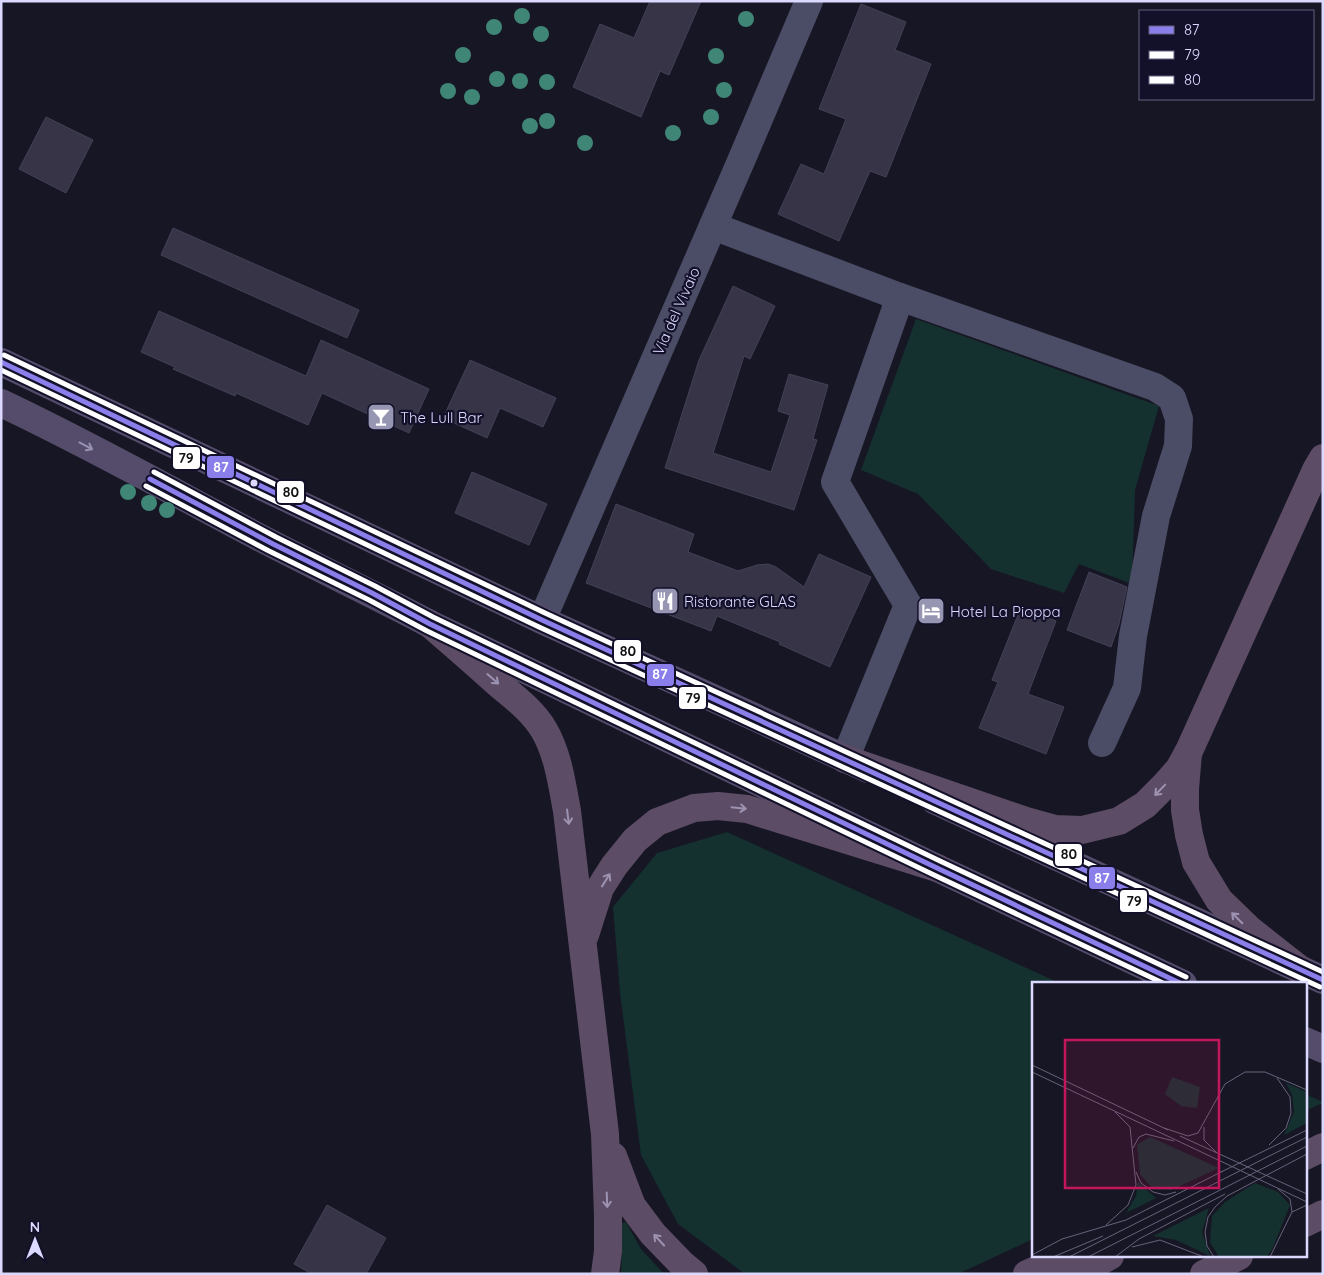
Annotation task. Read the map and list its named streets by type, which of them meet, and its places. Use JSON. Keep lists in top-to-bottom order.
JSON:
{
  "streets": {
    "street": ["Via del Vivaio"]
  },
  "places": {
    "bar": ["The Lull Bar"],
    "restaurant": ["Ristorante GLAS"],
    "hotel": ["Hotel La Pioppa"]
  },
  "lines": ["transit line 80", "transit line 87", "transit line 79"],
  "legend": ["87", "79", "80"],
  "north": "top"
}
